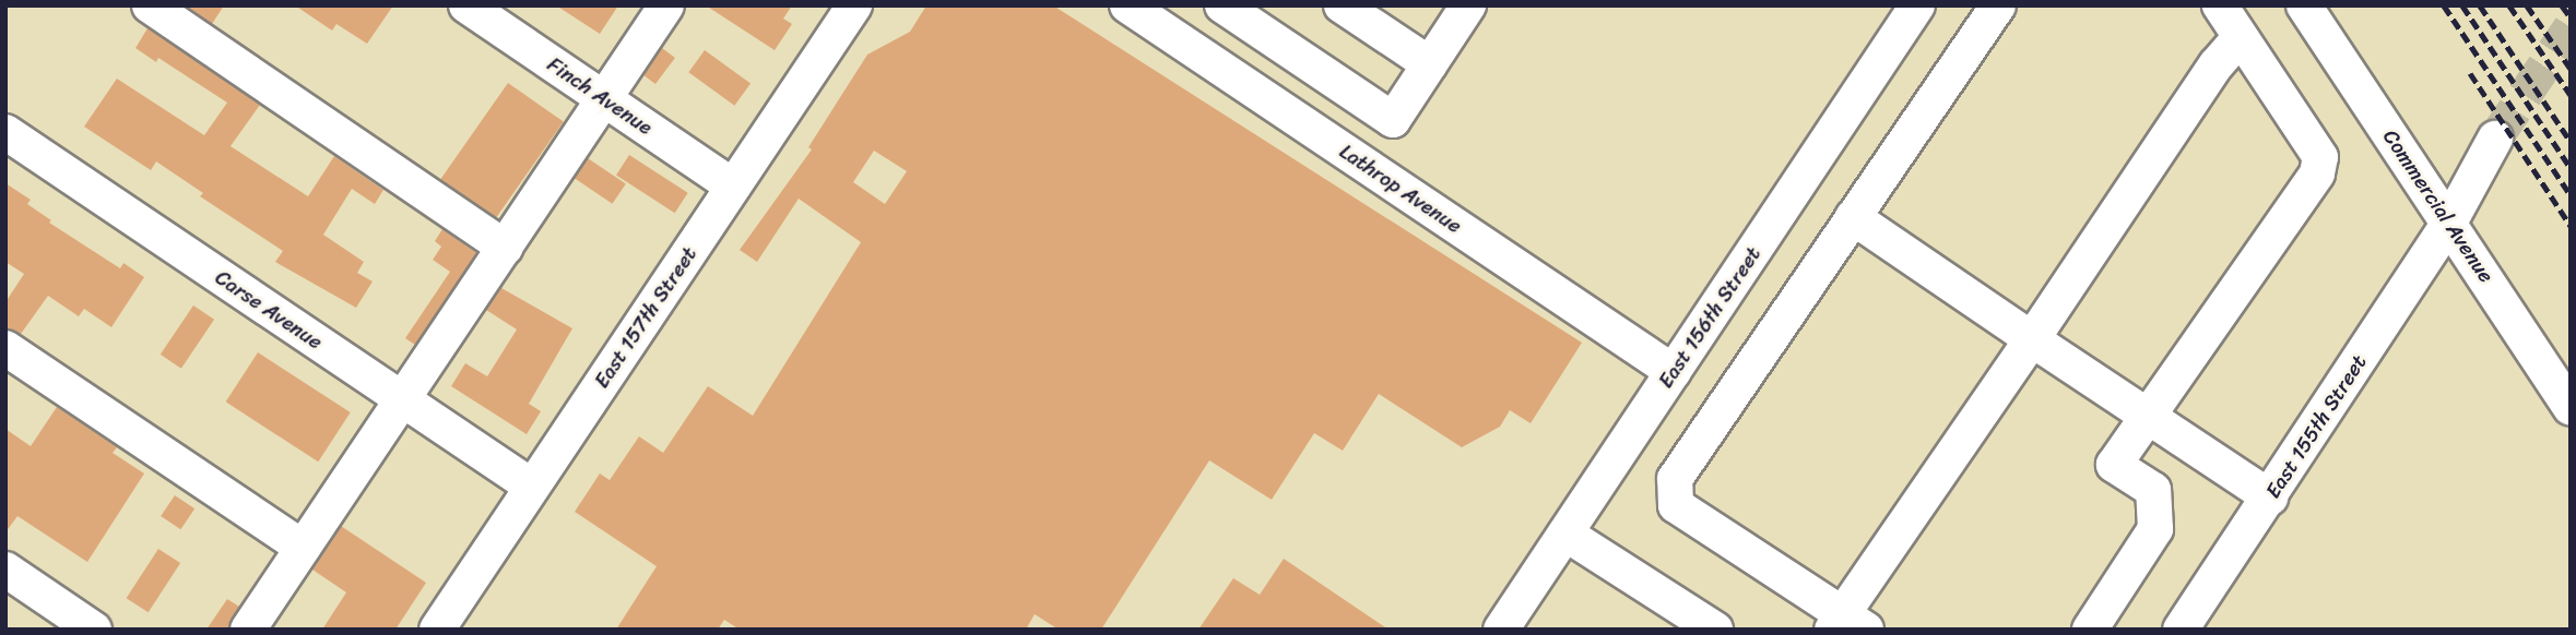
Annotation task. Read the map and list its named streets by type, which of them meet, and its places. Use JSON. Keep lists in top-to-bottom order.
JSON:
{
  "streets": {
    "street": [
      "Finch Avenue",
      "Lathrop Avenue",
      "Commercial Avenue",
      "Carse Avenue",
      "East 157th Street",
      "East 156th Street",
      "East 155th Street"
    ]
  },
  "crossings": [
    ["Finch Avenue", "East 157th Street"],
    ["Lathrop Avenue", "East 156th Street"],
    ["Commercial Avenue", "East 155th Street"],
    ["Carse Avenue", "East 157th Street"]
  ]
}
